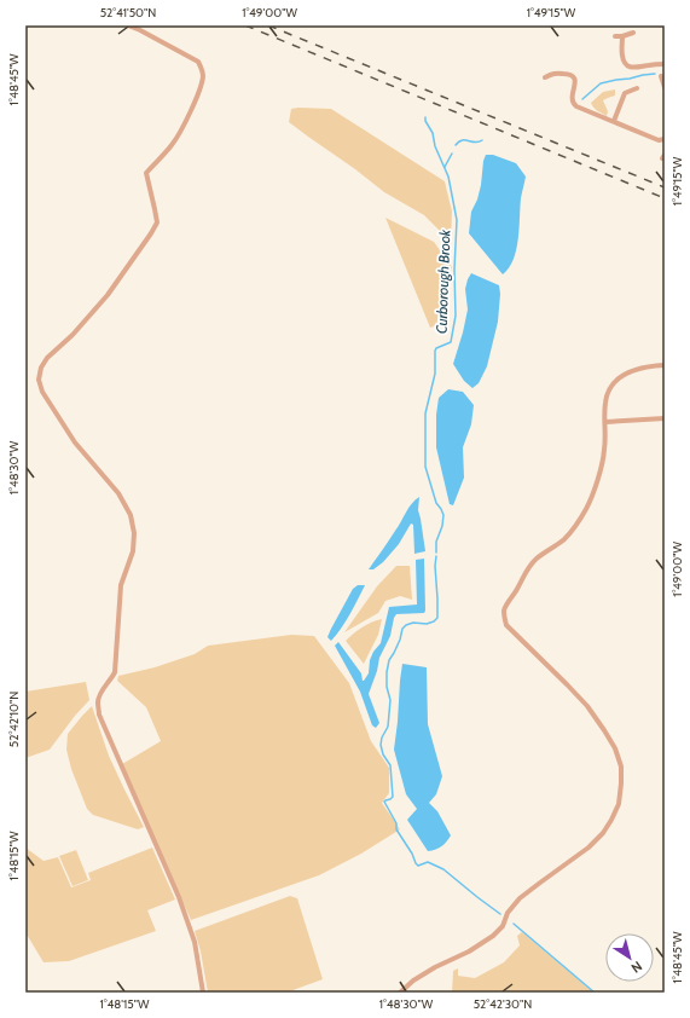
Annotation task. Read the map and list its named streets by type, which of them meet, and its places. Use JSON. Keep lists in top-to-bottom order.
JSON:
{
  "water": ["Curborough Brook"],
  "north": "bottom right",
  "coordinates": [
    "52°41'50\"N",
    "1°49'00\"W",
    "1°49'15\"W",
    "1°48'45\"W",
    "1°48'30\"W",
    "52°42'10\"N",
    "1°48'15\"W",
    "52°42'30\"N"
  ]
}
